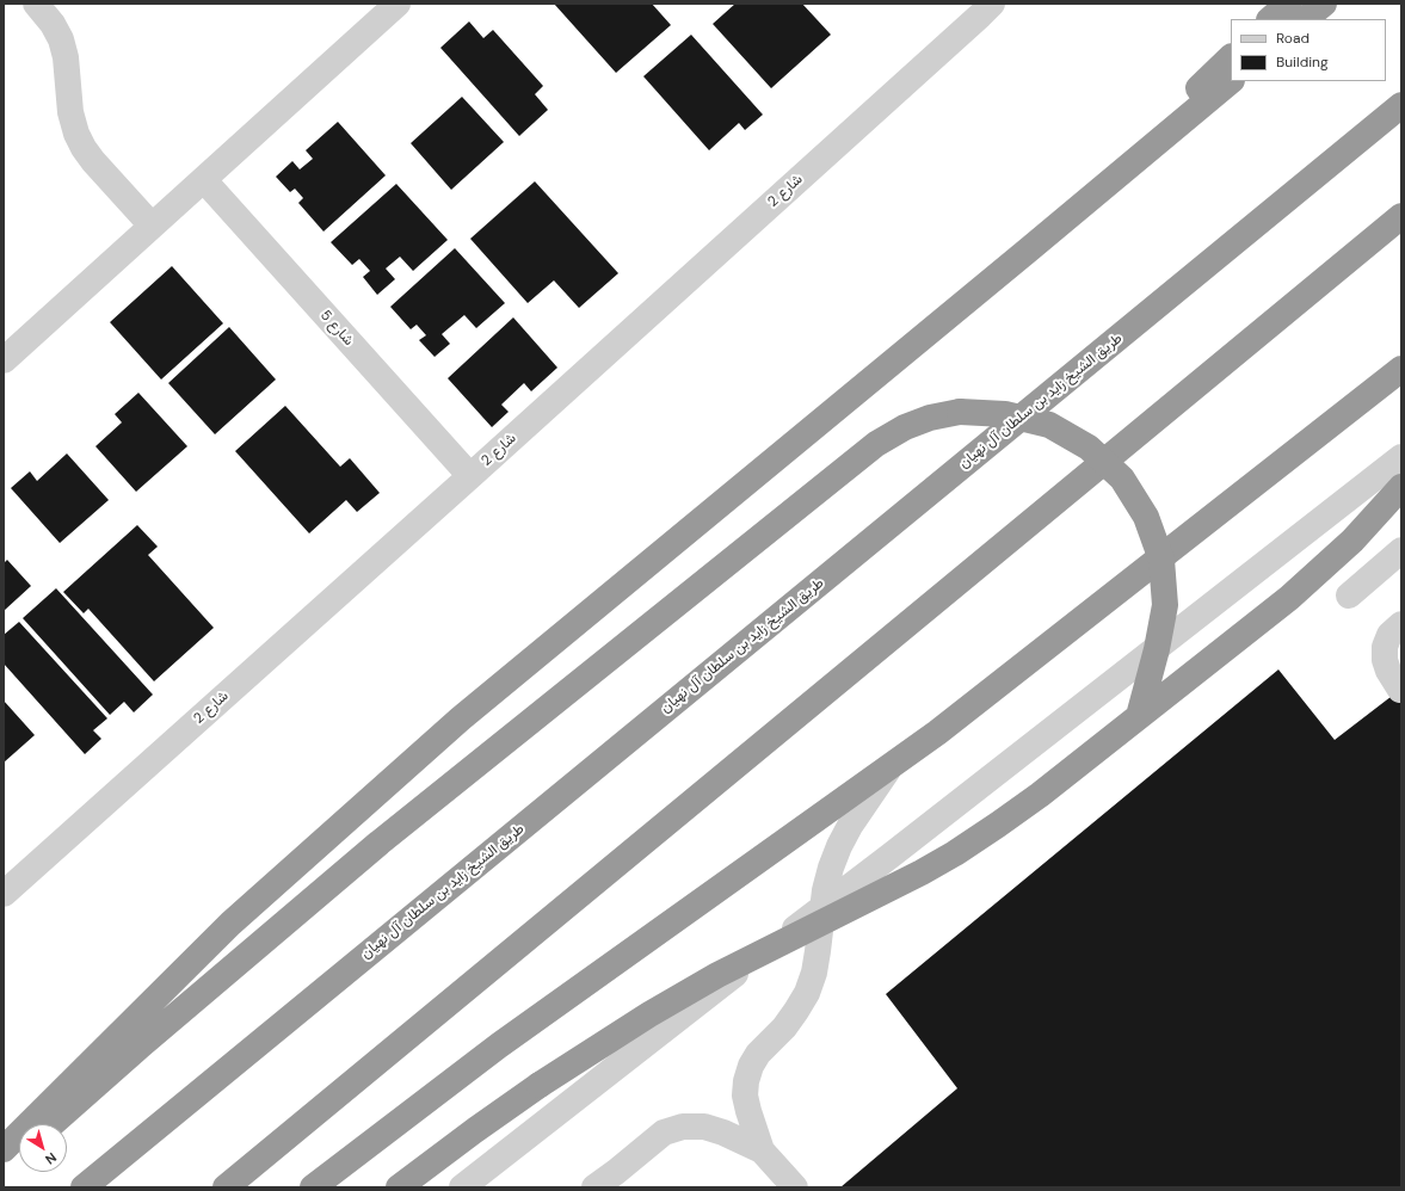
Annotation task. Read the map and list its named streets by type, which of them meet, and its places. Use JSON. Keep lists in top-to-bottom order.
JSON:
{
  "streets": {
    "highway": ["طريق الشيخ زايد بن سلطان آل نهيان"],
    "street": ["شارع 2", "شارع 5"]
  },
  "crossings": [
    ["شارع 2", "شارع 5"]
  ],
  "legend": ["Road", "Building"],
  "north": "bottom right"
}
